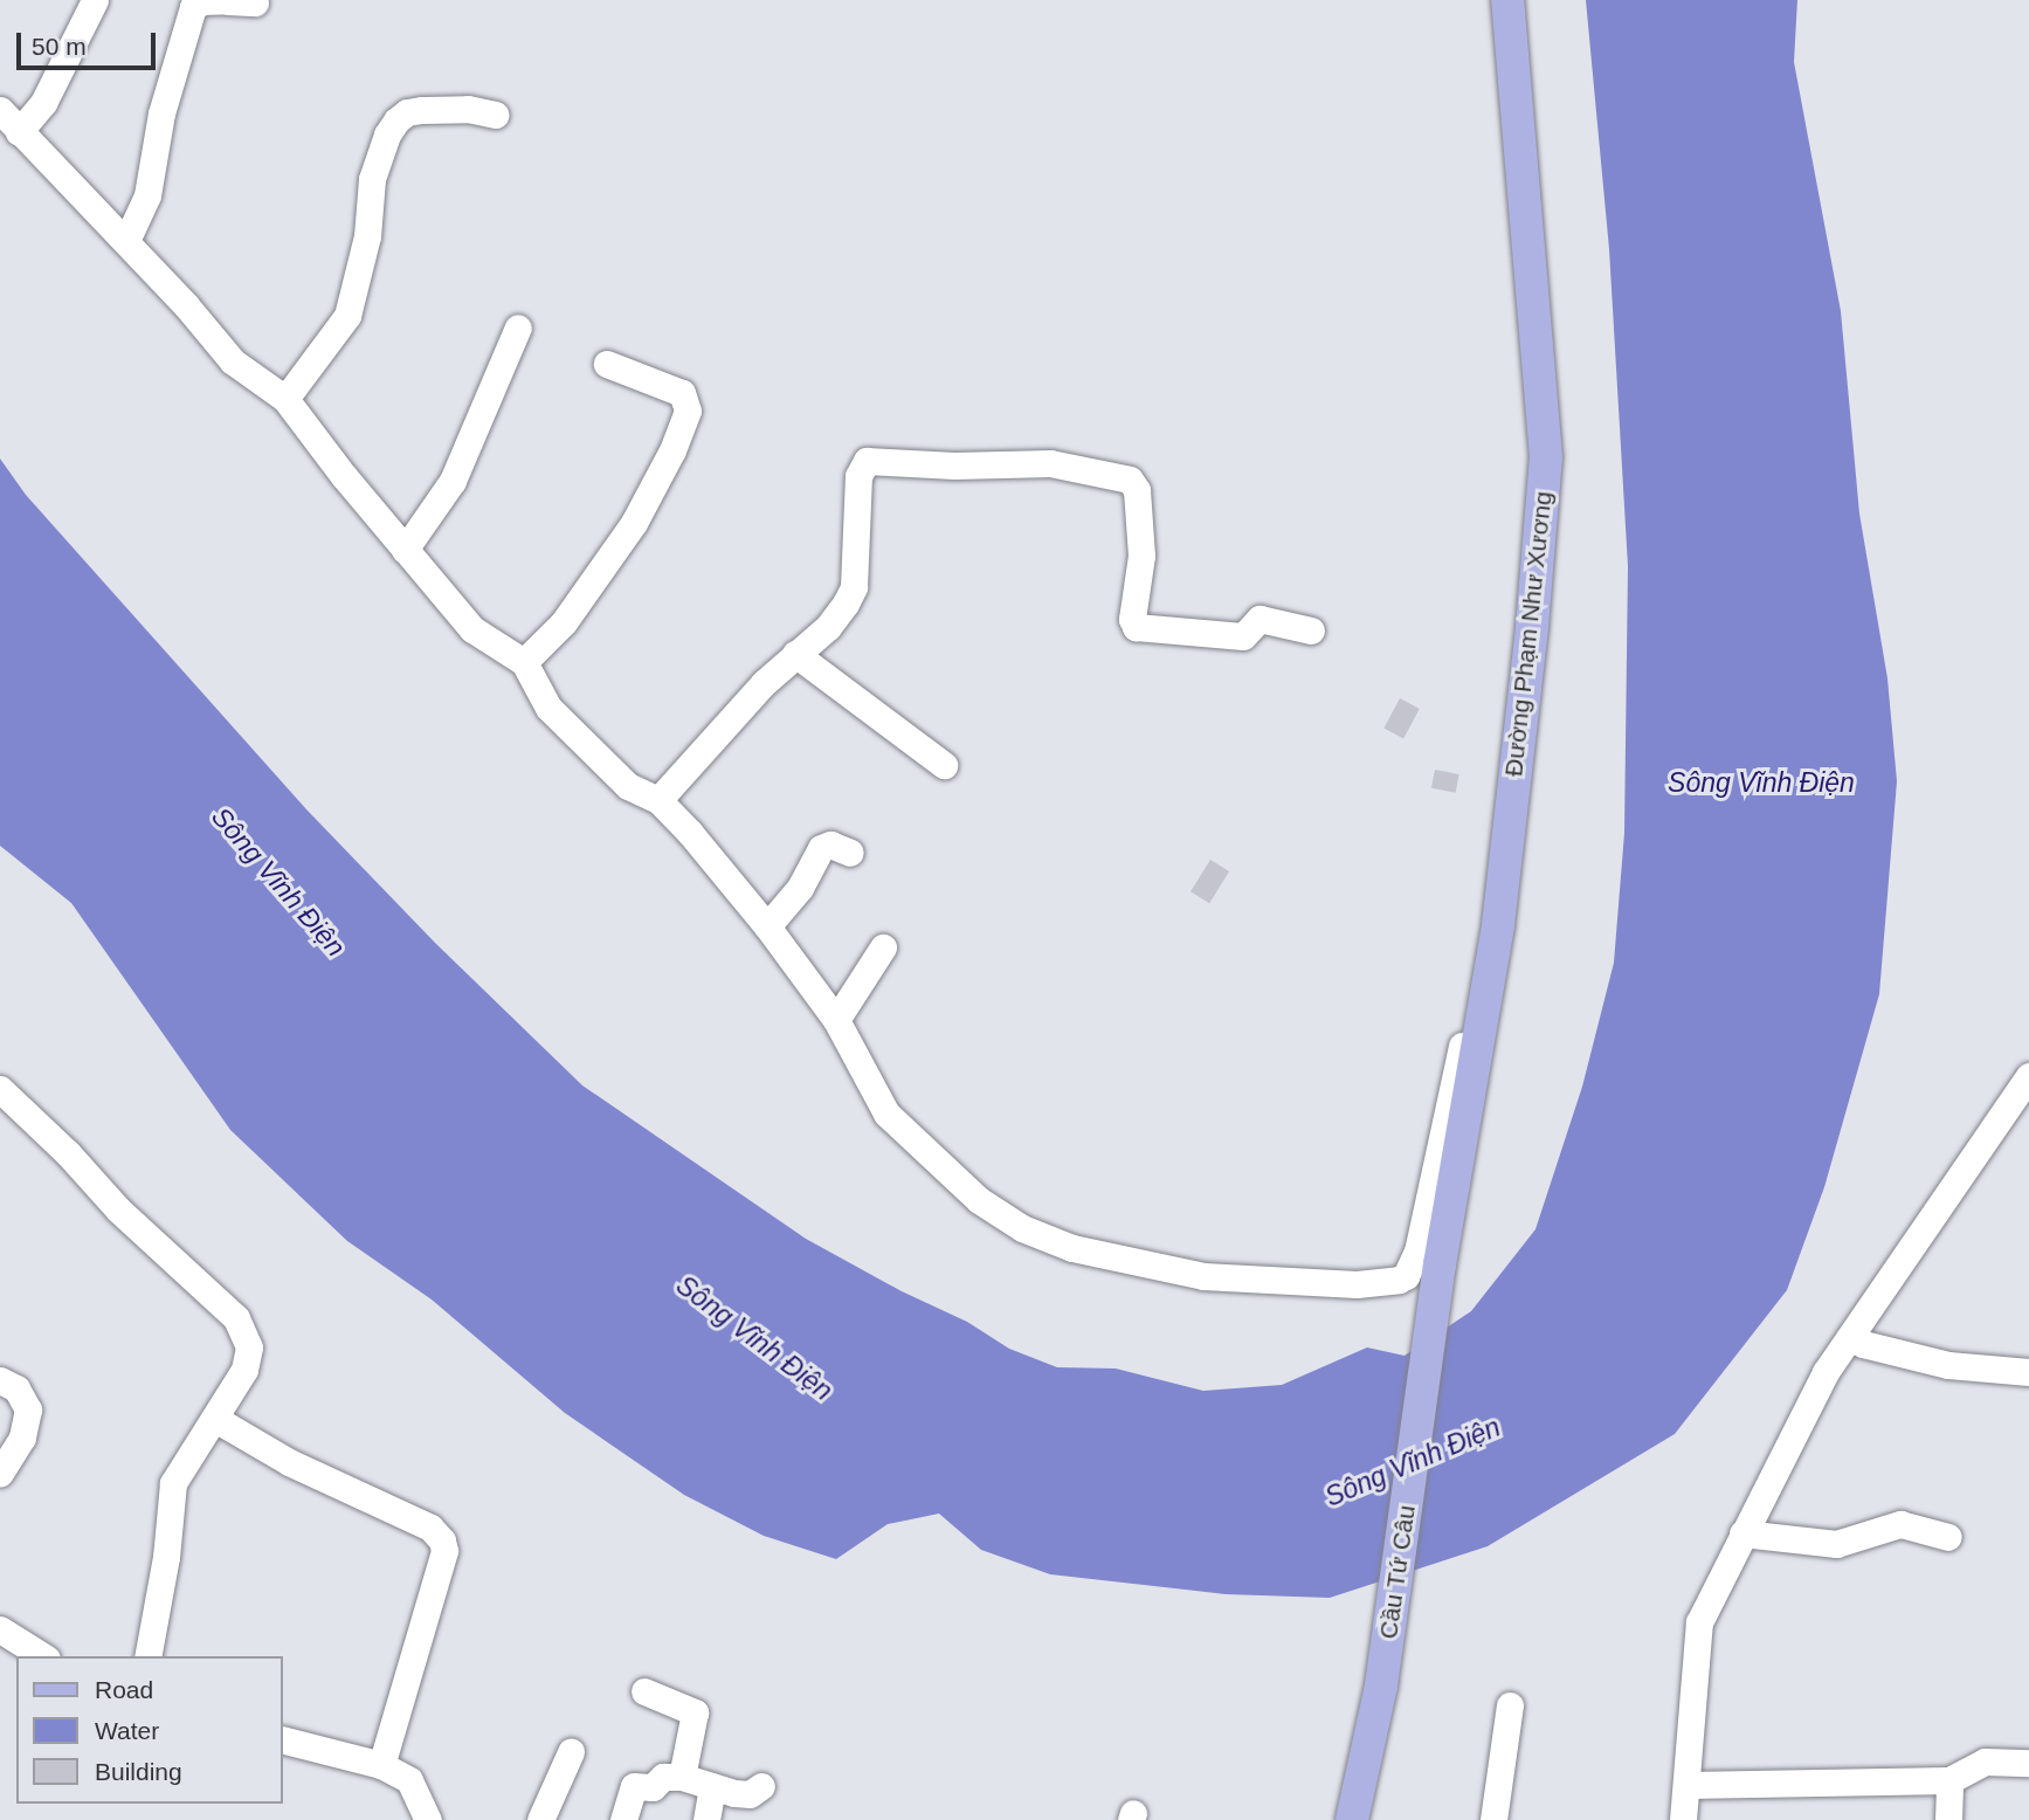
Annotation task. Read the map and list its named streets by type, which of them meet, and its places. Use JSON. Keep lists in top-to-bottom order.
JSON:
{
  "streets": {
    "main road": ["Đường Phạm Như Xương", "Cầu Tứ Câu"]
  },
  "crossings": [
    ["Đường Phạm Như Xương", "Cầu Tứ Câu"]
  ],
  "water": ["Sông Vĩnh Điện"],
  "legend": ["Road", "Water", "Building"],
  "scale_bar": "50 m"
}
